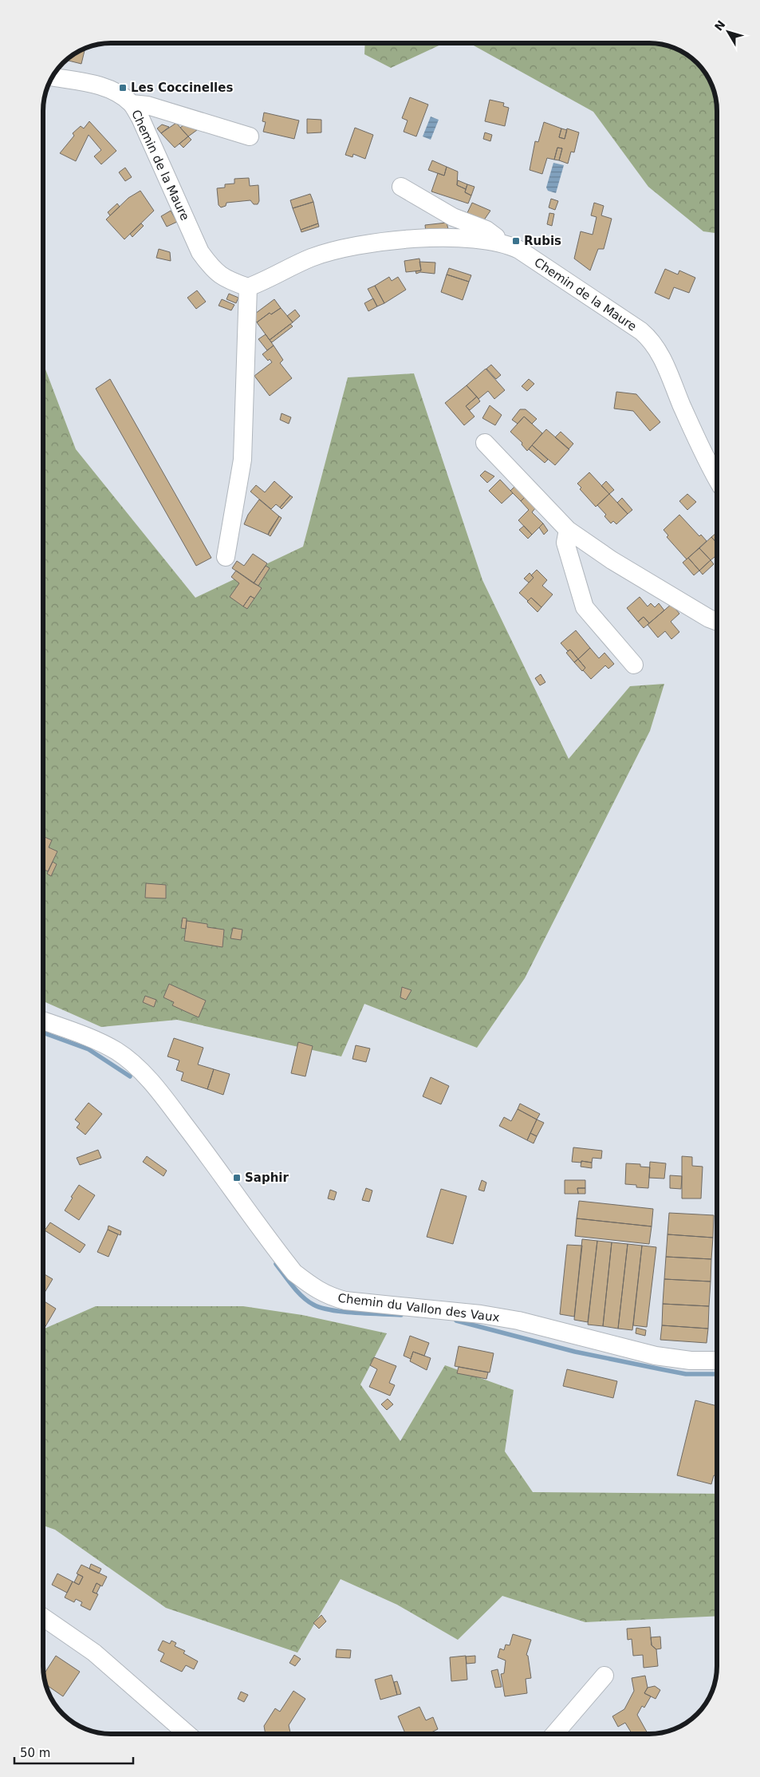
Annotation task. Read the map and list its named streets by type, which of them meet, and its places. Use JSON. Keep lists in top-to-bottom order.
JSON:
{
  "streets": {
    "street": ["Chemin de la Maure", "Chemin du Vallon des Vaux"]
  },
  "places": {
    "transit": ["Les Coccinelles", "Rubis", "Saphir"]
  },
  "scale_bar": "50 m",
  "north": "top left"
}
